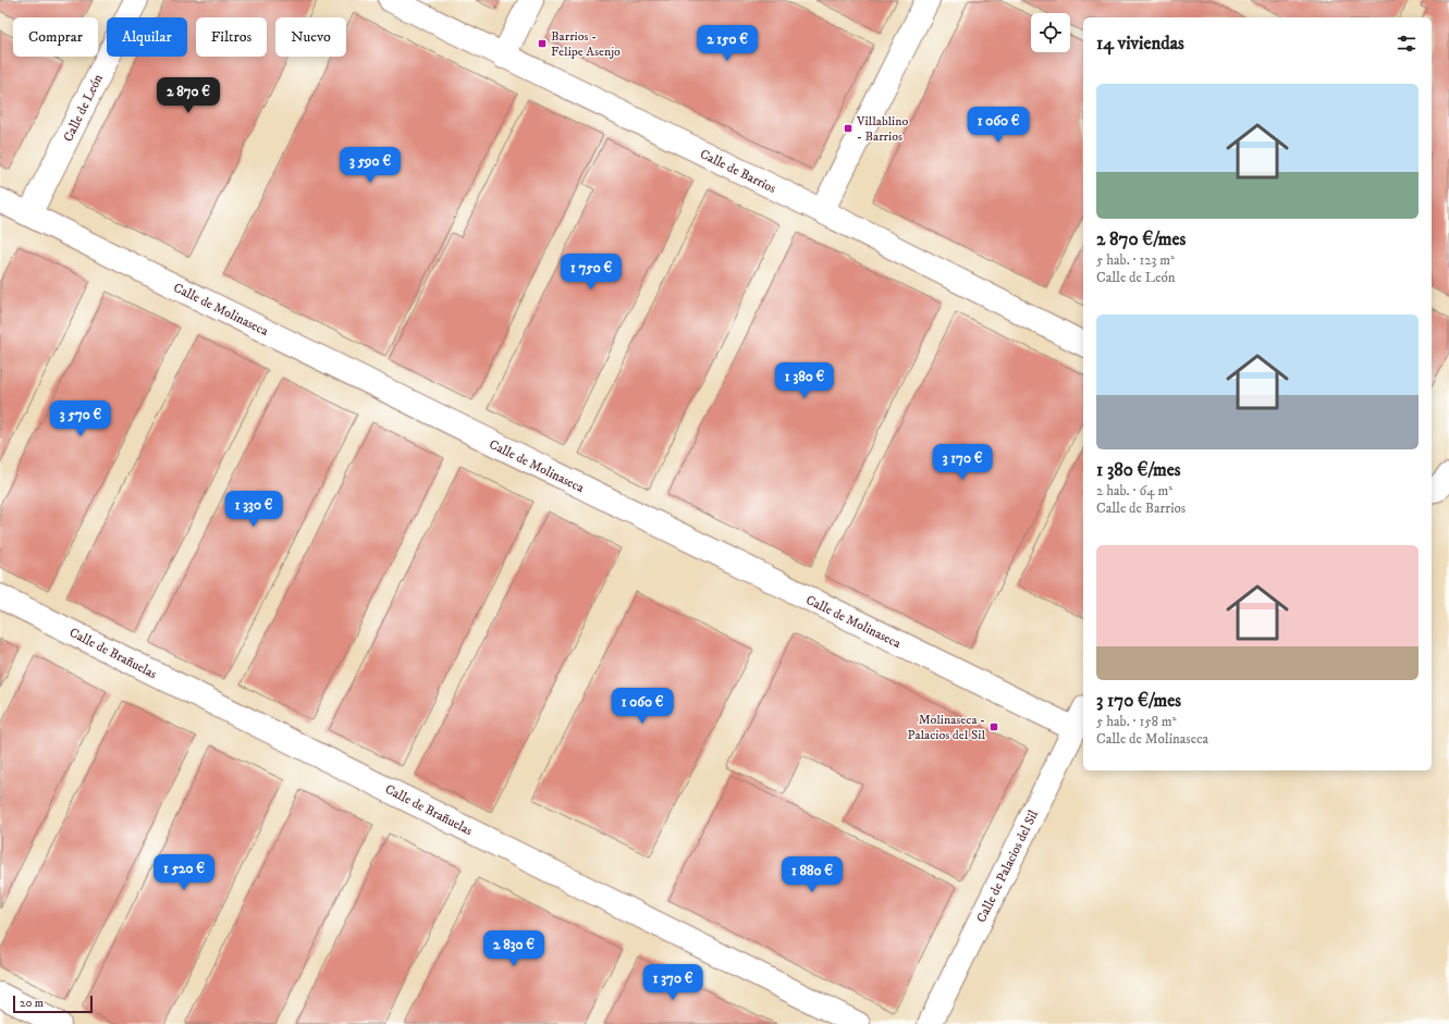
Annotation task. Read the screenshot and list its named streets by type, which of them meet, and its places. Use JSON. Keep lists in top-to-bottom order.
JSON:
{
  "streets": {
    "street": [
      "Calle de León",
      "Calle de Barrios",
      "Calle de Molinaseca",
      "Calle de Brañuelas",
      "Calle de Palacios del Sil"
    ]
  },
  "crossings": [
    ["Calle de León", "Calle de Molinaseca"],
    ["Calle de Molinaseca", "Calle de Palacios del Sil"]
  ],
  "places": {
    "transit": ["Barrios - Felipe Asenjo", "Villablino - Barrios", "Molinaseca - Palacios del Sil"]
  },
  "scale_bar": "20 m",
  "page": {
    "chip": [
      "Comprar",
      "Alquilar",
      "Filtros",
      "Nuevo"
    ],
    "heading": "14 viviendas",
    "price": [
      "2 150 €",
      "2 870 €",
      "1 060 €",
      "3 590 €",
      "1 750 €",
      "1 380 €",
      "3 570 €",
      "3 170 €",
      "1 330 €",
      "1 060 €",
      "1 520 €",
      "1 880 €",
      "2 830 €",
      "1 370 €"
    ],
    "list": [
      {
        "name": "2 870 €/mes",
        "note": "5 hab. · 123 m² · Calle de León"
      },
      {
        "name": "1 380 €/mes",
        "note": "2 hab. · 64 m² · Calle de Barrios"
      },
      {
        "name": "3 170 €/mes",
        "note": "5 hab. · 158 m² · Calle de Molinaseca"
      }
    ],
    "scale": "20 m"
  }
}
